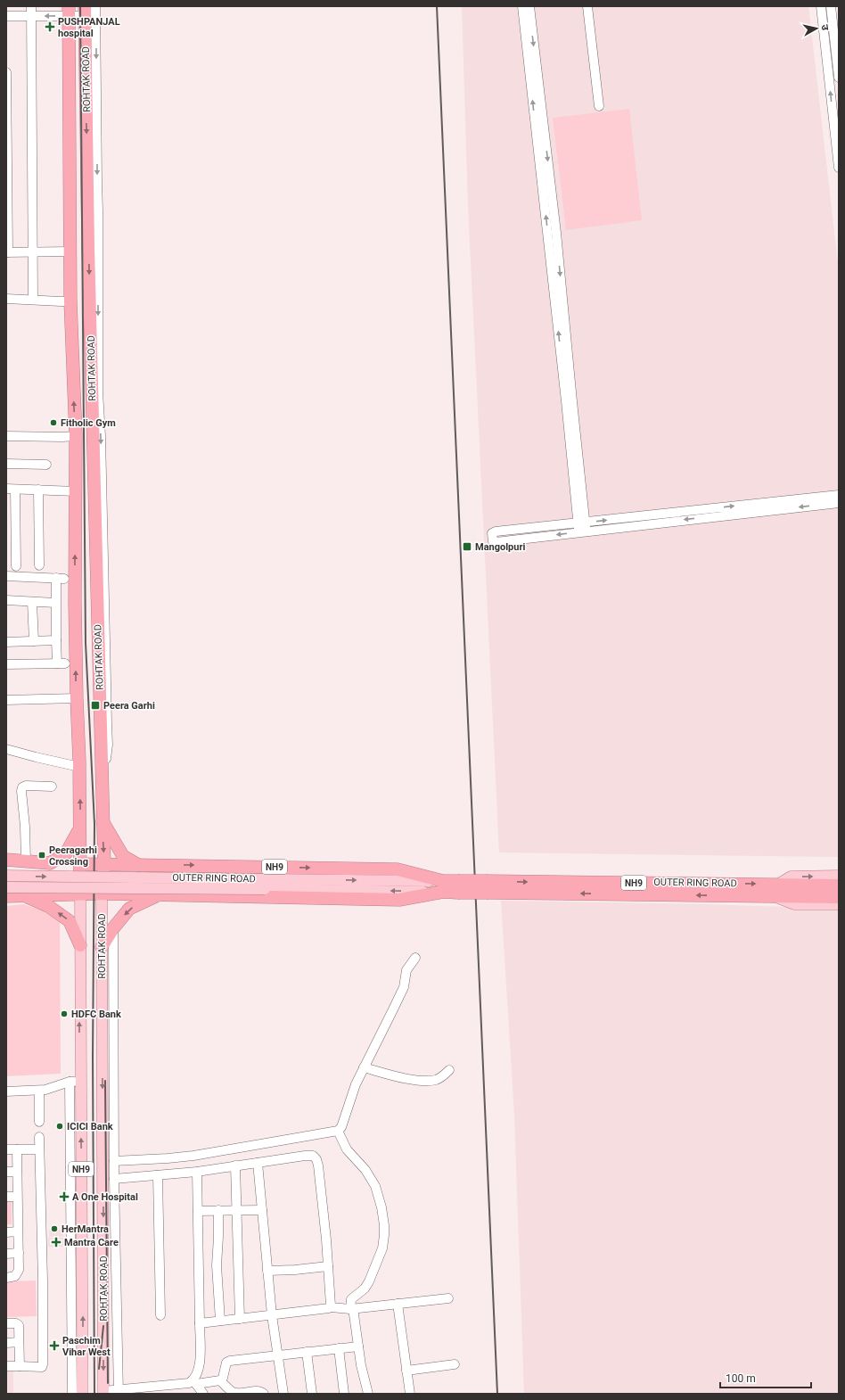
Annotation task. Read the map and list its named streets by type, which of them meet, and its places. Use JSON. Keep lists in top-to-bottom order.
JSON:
{
  "streets": {
    "highway": ["ROHTAK ROAD", "NH9", "OUTER RING ROAD"]
  },
  "crossings": [
    ["ROHTAK ROAD", "OUTER RING ROAD"],
    ["NH9", "OUTER RING ROAD"]
  ],
  "places": {
    "health": [
      "PUSHPANJAL hospital",
      "A One Hospital",
      "Mantra Care",
      "Paschim Vihar West"
    ],
    "other": [
      "Fitholic Gym",
      "HDFC Bank",
      "ICICI Bank",
      "HerMantra"
    ],
    "transit": ["Mangolpuri", "Peera Garhi", "Peeragarhi Crossing"]
  },
  "scale_bar": "100 m",
  "north": "right"
}
